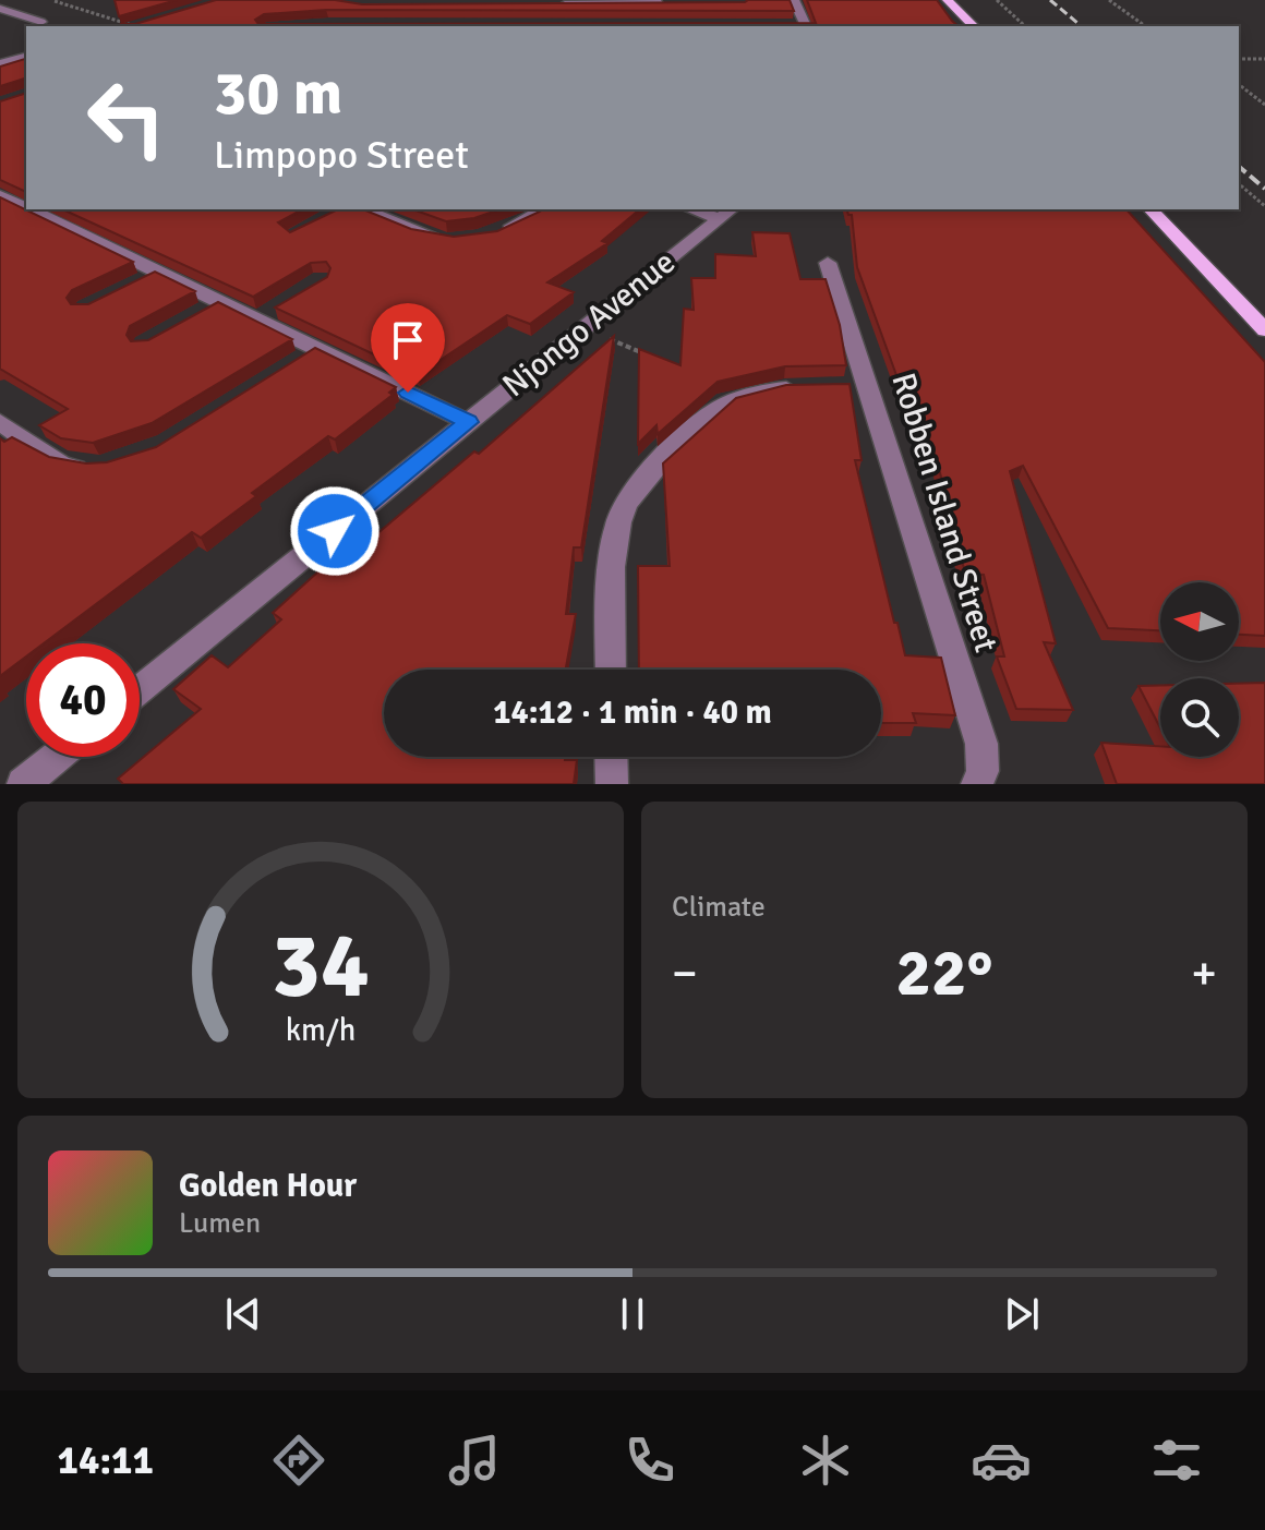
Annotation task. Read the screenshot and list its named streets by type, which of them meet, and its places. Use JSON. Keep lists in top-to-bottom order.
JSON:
{
  "streets": {
    "street": ["Njongo Avenue", "Robben Island Street"]
  },
  "north": "left",
  "page": {
    "turn": ["30 m", "Limpopo Street"],
    "limit": "40",
    "trip": "14:12 · 1 min · 40 m",
    "tile": "Climate",
    "heat": ["−", "22°", "+"],
    "song": ["Golden Hour", "Lumen"],
    "tabs": "14:11",
    "gauge": ["34", "km/h"]
  }
}
